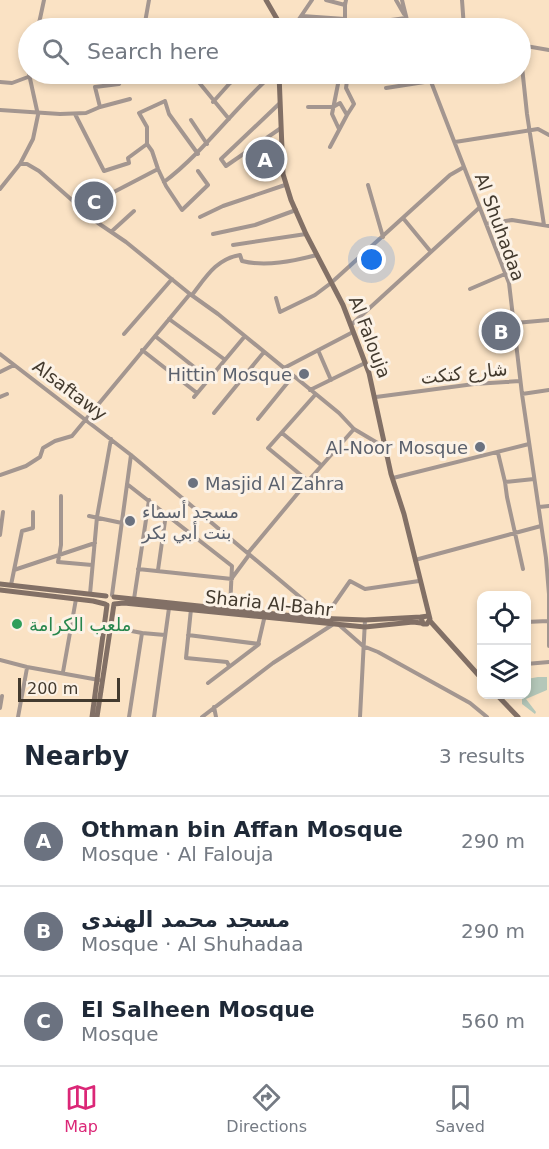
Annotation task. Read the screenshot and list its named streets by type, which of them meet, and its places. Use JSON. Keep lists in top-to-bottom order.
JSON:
{
  "streets": {
    "main road": ["Al Falouja", "Sharia Al-Bahr"],
    "street": ["Al Shuhadaa", "شارع كتكت", "Alsaftawy"]
  },
  "crossings": [
    ["Al Shuhadaa", "شارع كتكت"],
    ["Al Falouja", "شارع كتكت"],
    ["Al Falouja", "Sharia Al-Bahr"],
    ["Alsaftawy", "Sharia Al-Bahr"]
  ],
  "places": [
    "Hittin Mosque",
    "Al-Noor Mosque",
    "Masjid Al Zahra",
    "مسجد أسماء بنت أبي بكر",
    "ملعب الكرامة"
  ],
  "scale_bar": "200 m",
  "page": {
    "search": "Search here",
    "pins": ["A", "C", "B"],
    "scale": "200 m",
    "heading": ["Nearby", "3 results"],
    "list": [
      {
        "mark": "A",
        "name": "Othman bin Affan Mosque",
        "note": "Mosque · Al Falouja",
        "value": "290 m"
      },
      {
        "mark": "B",
        "name": "مسجد محمد الهندى",
        "note": "Mosque · Al Shuhadaa",
        "value": "290 m"
      },
      {
        "mark": "C",
        "name": "El Salheen Mosque",
        "note": "Mosque",
        "value": "560 m"
      }
    ],
    "nav": ["Map", "Directions", "Saved"]
  }
}
